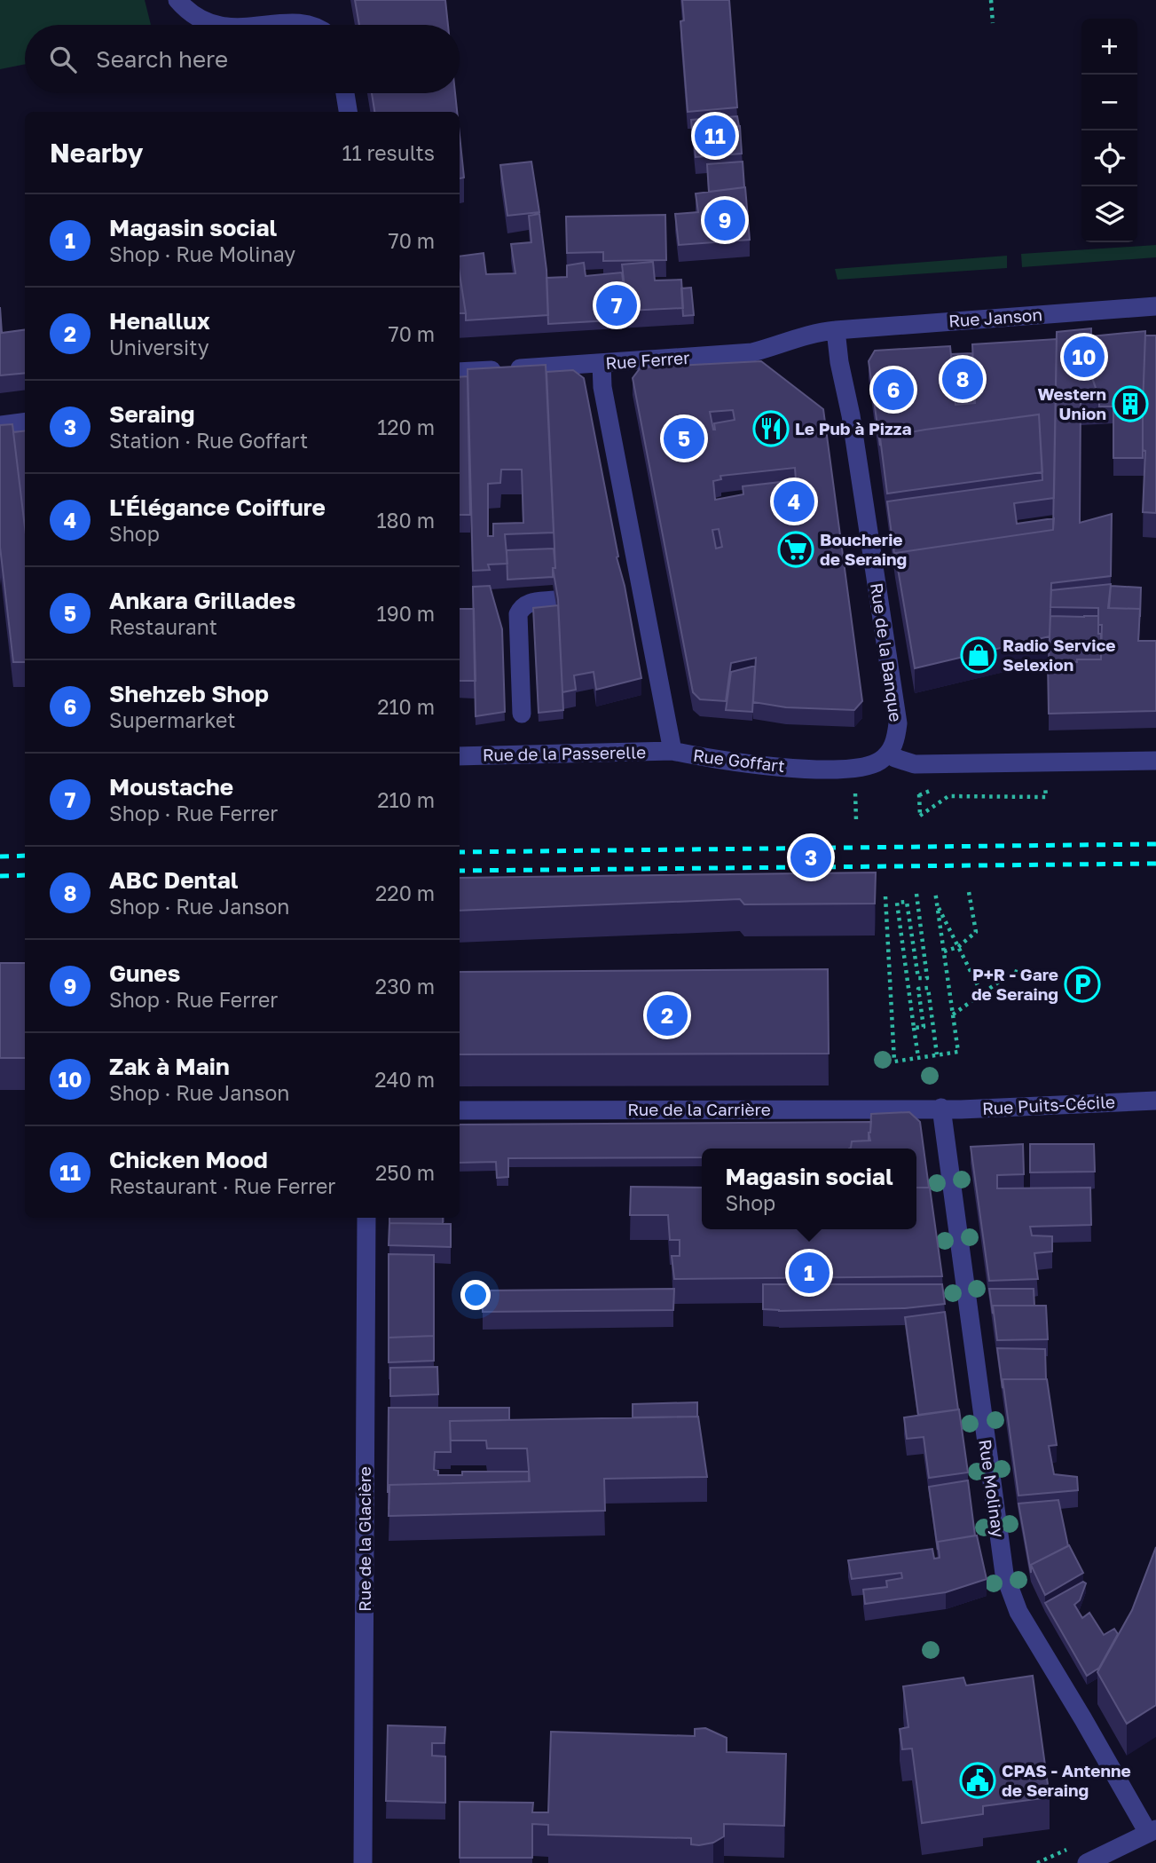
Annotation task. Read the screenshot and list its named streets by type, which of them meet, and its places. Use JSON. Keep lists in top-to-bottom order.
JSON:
{
  "streets": {
    "street": [
      "Rue Janson",
      "Rue Ferrer",
      "Rue de la Banque",
      "Rue de la Passerelle",
      "Rue Goffart",
      "Rue Puits-Cécile",
      "Rue de la Carrière",
      "Rue Molinay",
      "Rue de la Glacière"
    ]
  },
  "crossings": [
    ["Rue Janson", "Rue Ferrer"],
    ["Rue Janson", "Rue de la Banque"],
    ["Rue Ferrer", "Rue de la Banque"],
    ["Rue Ferrer", "Rue Goffart"],
    ["Rue de la Banque", "Rue Goffart"],
    ["Rue de la Passerelle", "Rue Goffart"],
    ["Rue Puits-Cécile", "Rue de la Carrière"],
    ["Rue Puits-Cécile", "Rue Molinay"],
    ["Rue de la Carrière", "Rue Molinay"]
  ],
  "places": {
    "building": ["Western Union"],
    "restaurant": ["Le Pub à Pizza"],
    "supermarket": ["Boucherie de Seraing"],
    "shop": ["Radio Service Selexion"],
    "parking": ["P+R - Gare de Seraing"],
    "public building": ["CPAS - Antenne de Seraing"]
  },
  "page": {
    "map_buttons": ["+", "−"],
    "search": "Search here",
    "pins": [
      "11",
      "9",
      "7",
      "10",
      "8",
      "6",
      "5",
      "4",
      "3",
      "2",
      "1"
    ],
    "heading": ["Nearby", "11 results"],
    "list": [
      {
        "mark": "1",
        "name": "Magasin social",
        "note": "Shop · Rue Molinay",
        "value": "70 m"
      },
      {
        "mark": "2",
        "name": "Henallux",
        "note": "University",
        "value": "70 m"
      },
      {
        "mark": "3",
        "name": "Seraing",
        "note": "Station · Rue Goffart",
        "value": "120 m"
      },
      {
        "mark": "4",
        "name": "L'Élégance Coiffure",
        "note": "Shop",
        "value": "180 m"
      },
      {
        "mark": "5",
        "name": "Ankara Grillades",
        "note": "Restaurant",
        "value": "190 m"
      },
      {
        "mark": "6",
        "name": "Shehzeb Shop",
        "note": "Supermarket",
        "value": "210 m"
      },
      {
        "mark": "7",
        "name": "Moustache",
        "note": "Shop · Rue Ferrer",
        "value": "210 m"
      },
      {
        "mark": "8",
        "name": "ABC Dental",
        "note": "Shop · Rue Janson",
        "value": "220 m"
      },
      {
        "mark": "9",
        "name": "Gunes",
        "note": "Shop · Rue Ferrer",
        "value": "230 m"
      },
      {
        "mark": "10",
        "name": "Zak à Main",
        "note": "Shop · Rue Janson",
        "value": "240 m"
      },
      {
        "mark": "11",
        "name": "Chicken Mood",
        "note": "Restaurant · Rue Ferrer",
        "value": "250 m"
      }
    ],
    "popup": ["Magasin social", "Shop"]
  }
}
